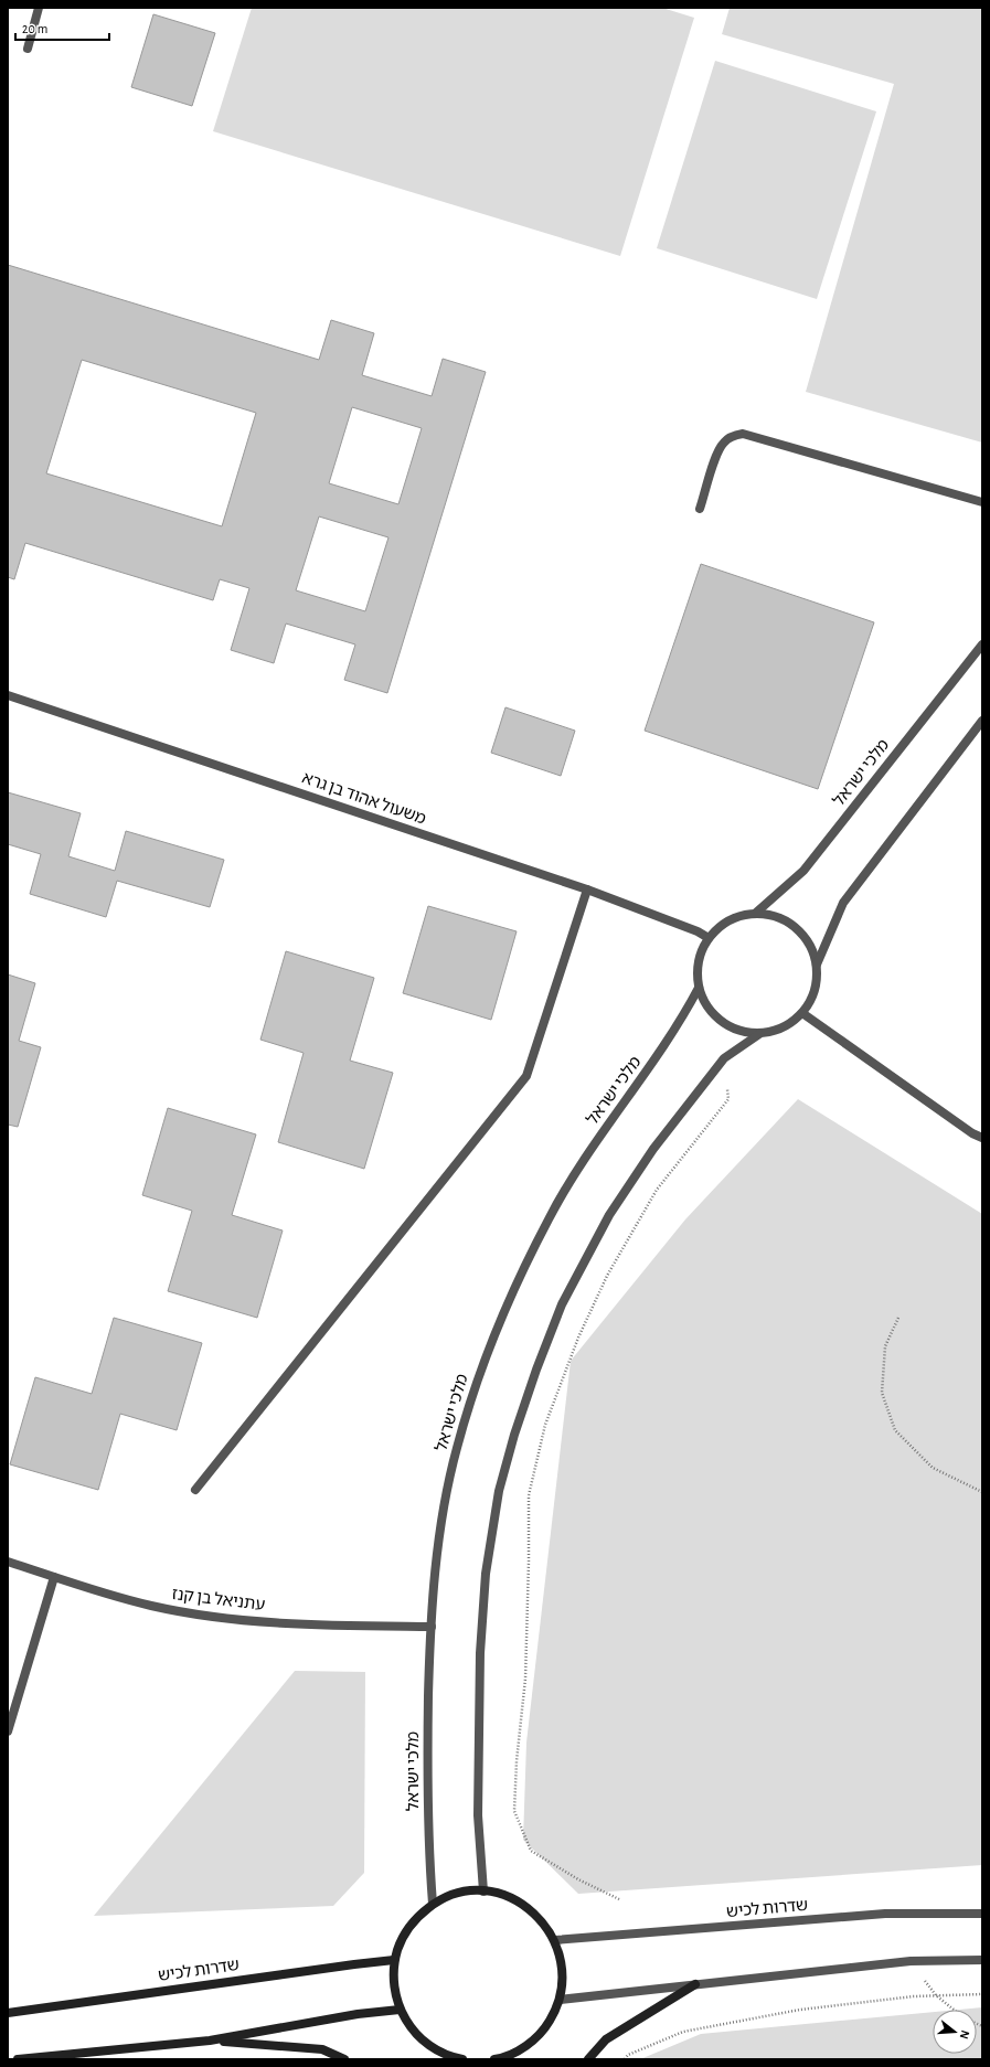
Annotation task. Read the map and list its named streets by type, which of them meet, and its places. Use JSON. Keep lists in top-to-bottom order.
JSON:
{
  "streets": {
    "main road": ["שדרות לכיש"],
    "street": ["מלכי ישראל", "משעול אהוד בן גרא", "עתניאל בן קנז"]
  },
  "crossings": [
    ["מלכי ישראל", "משעול אהוד בן גרא"],
    ["מלכי ישראל", "עתניאל בן קנז"]
  ],
  "scale_bar": "20 m",
  "north": "right"
}
